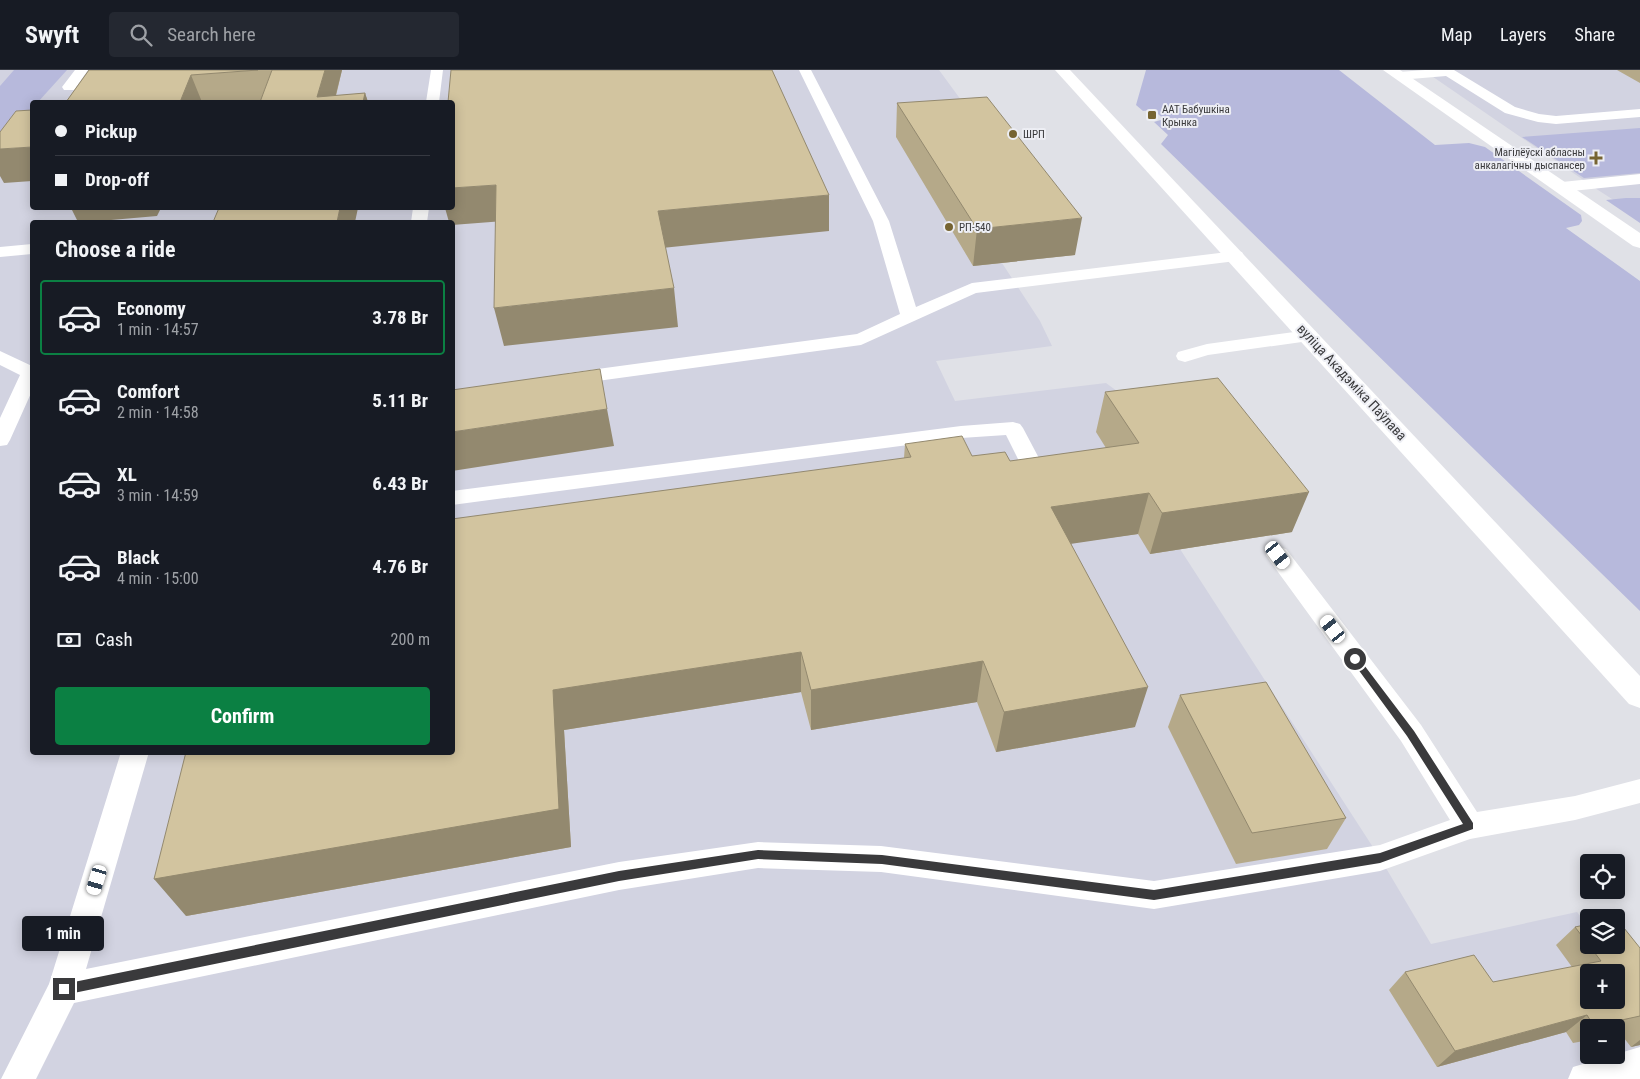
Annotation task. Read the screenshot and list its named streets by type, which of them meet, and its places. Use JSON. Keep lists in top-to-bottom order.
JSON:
{
  "streets": {
    "main road": ["вуліца Акадэміка Паўлава"]
  },
  "places": {
    "transit": ["ААТ Бабушкіна Крынка"],
    "other": ["ШРП", "РП-540"],
    "health": ["Магілёўскі абласны анкалагічны дыспансер"]
  },
  "page": {
    "header": "Swyft",
    "search": "Search here",
    "nav": ["Map", "Layers", "Share"],
    "banner": ["Pickup", "Drop-off"],
    "heading": "Choose a ride",
    "list": [
      {
        "name": "Economy",
        "note": "1 min · 14:57",
        "value": "3.78 Br"
      },
      {
        "name": "Comfort",
        "note": "2 min · 14:58",
        "value": "5.11 Br"
      },
      {
        "name": "XL",
        "note": "3 min · 14:59",
        "value": "6.43 Br"
      },
      {
        "name": "Black",
        "note": "4 min · 15:00",
        "value": "4.76 Br"
      }
    ],
    "pay": ["Cash", "200 m"],
    "buttons": "Confirm",
    "map_buttons": ["+", "−"],
    "bubble": "1 min"
  }
}
